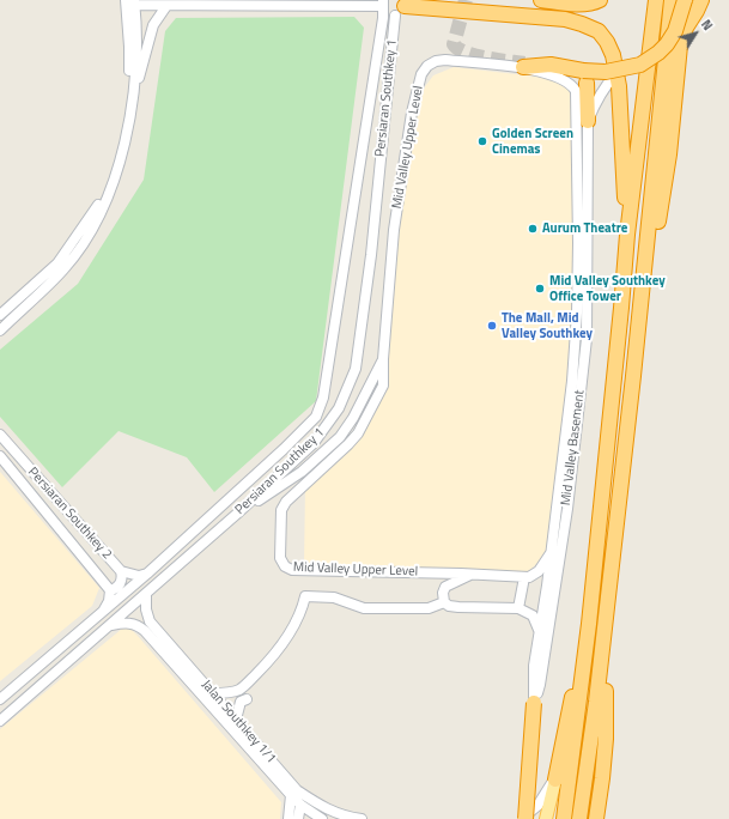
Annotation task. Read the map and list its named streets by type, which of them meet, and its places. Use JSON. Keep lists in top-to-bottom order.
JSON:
{
  "streets": {
    "street": [
      "Persiaran Southkey 1",
      "Mid Valley Upper Level",
      "Mid Valley Basement",
      "Persiaran Southkey 2",
      "Jalan Southkey 1/1"
    ]
  },
  "crossings": [
    ["Persiaran Southkey 1", "Persiaran Southkey 2"],
    ["Persiaran Southkey 1", "Jalan Southkey 1/1"],
    ["Mid Valley Upper Level", "Mid Valley Basement"]
  ],
  "places": [
    "Golden Screen Cinemas",
    "Aurum Theatre",
    "Mid Valley Southkey Office Tower",
    "The Mall, Mid Valley Southkey"
  ],
  "north": "top right"
}
